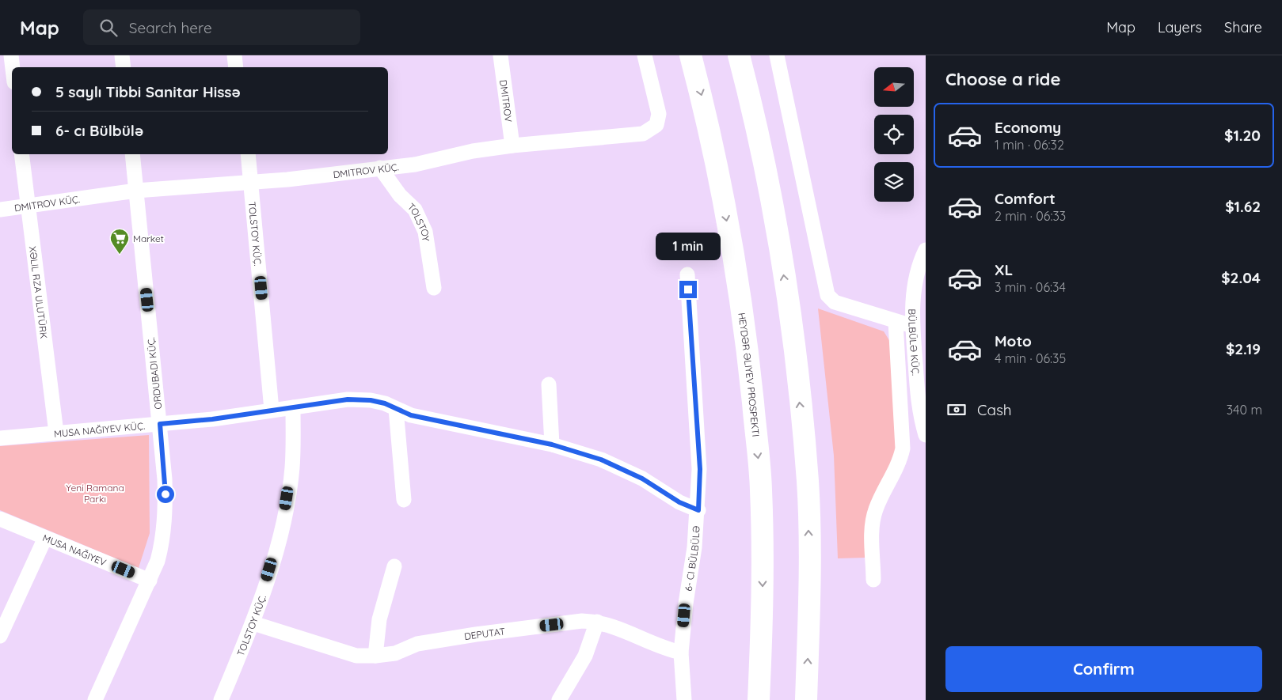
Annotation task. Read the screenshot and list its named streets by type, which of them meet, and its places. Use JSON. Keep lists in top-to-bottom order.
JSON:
{
  "streets": {
    "highway": ["HEYDƏR ƏLIYEV PROSPEKTI"],
    "street": [
      "DMITROV",
      "DMITROV KÜÇ.",
      "TOLSTOY",
      "TOLSTOY KÜÇ.",
      "XƏLIL RZA ULUTÜRK",
      "BÜLBÜLƏ KÜÇ.",
      "ORDUBADI KÜÇ.",
      "DEPUTAT"
    ]
  },
  "crossings": [
    ["DMITROV", "DMITROV KÜÇ."],
    ["DMITROV KÜÇ.", "TOLSTOY"],
    ["DMITROV KÜÇ.", "TOLSTOY KÜÇ."],
    ["DMITROV KÜÇ.", "XƏLIL RZA ULUTÜRK"],
    ["DMITROV KÜÇ.", "ORDUBADI KÜÇ."],
    ["TOLSTOY KÜÇ.", "DEPUTAT"]
  ],
  "parks": ["Yeni Ramana Parkı"],
  "places": {
    "supermarket": ["Market"]
  },
  "north": "left",
  "page": {
    "header": "Map",
    "search": "Search here",
    "nav": ["Map", "Layers", "Share"],
    "heading": "Choose a ride",
    "banner": ["5 saylı Tibbi Sanitar Hissə", "6- cı Bülbülə"],
    "list": [
      {
        "name": "Economy",
        "note": "1 min · 06:32",
        "value": "$1.20"
      },
      {
        "name": "Comfort",
        "note": "2 min · 06:33",
        "value": "$1.62"
      },
      {
        "name": "XL",
        "note": "3 min · 06:34",
        "value": "$2.04"
      },
      {
        "name": "Moto",
        "note": "4 min · 06:35",
        "value": "$2.19"
      }
    ],
    "bubble": "1 min",
    "pay": ["Cash", "340 m"],
    "buttons": "Confirm"
  }
}
